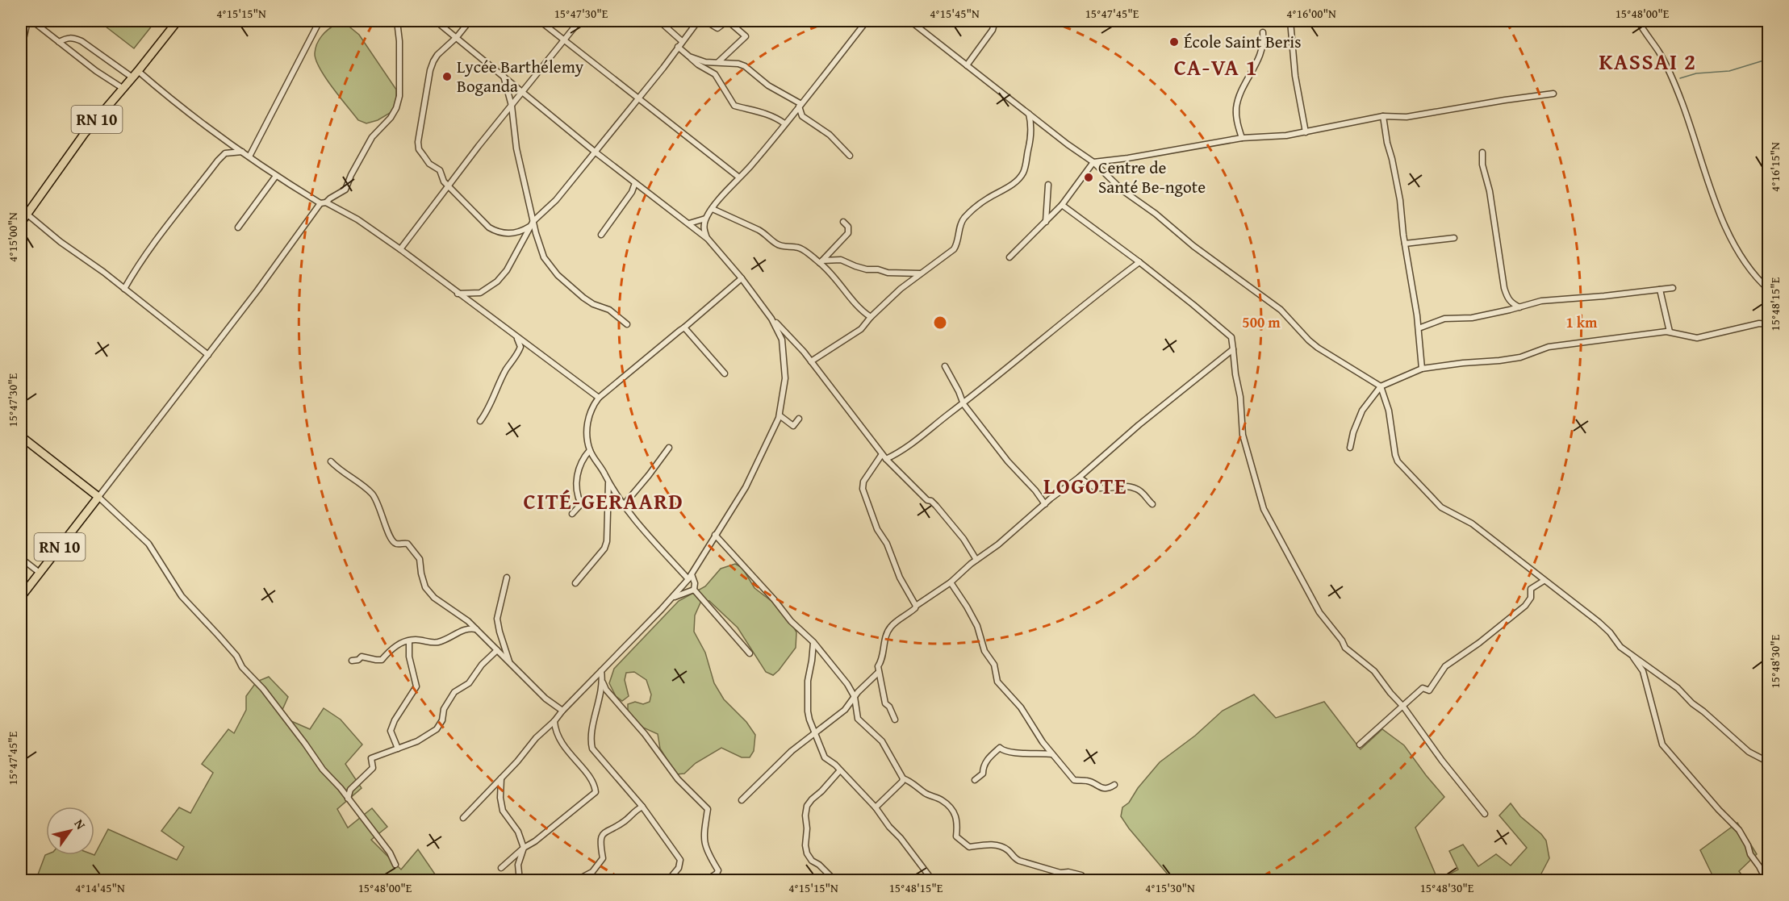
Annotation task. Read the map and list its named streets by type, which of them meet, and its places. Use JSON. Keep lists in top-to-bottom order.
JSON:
{
  "streets": {
    "main road": ["RN 10"]
  },
  "districts": [
    "KASSAI 2",
    "CA-VA 1",
    "LOGOTE",
    "CITÉ-GERAARD"
  ],
  "places": ["École Saint Beris", "Lycée Barthélemy Boganda", "Centre de Santé Be-ngote"],
  "north": "top right",
  "coordinates": [
    "4°15'15\"N",
    "15°47'30\"E",
    "4°15'45\"N",
    "15°47'45\"E",
    "4°16'00\"N",
    "15°48'00\"E",
    "4°16'15\"N",
    "4°15'00\"N",
    "15°48'15\"E",
    "15°48'30\"E",
    "4°14'45\"N",
    "4°15'30\"N"
  ],
  "rings": ["500 m", "1 km"]
}
